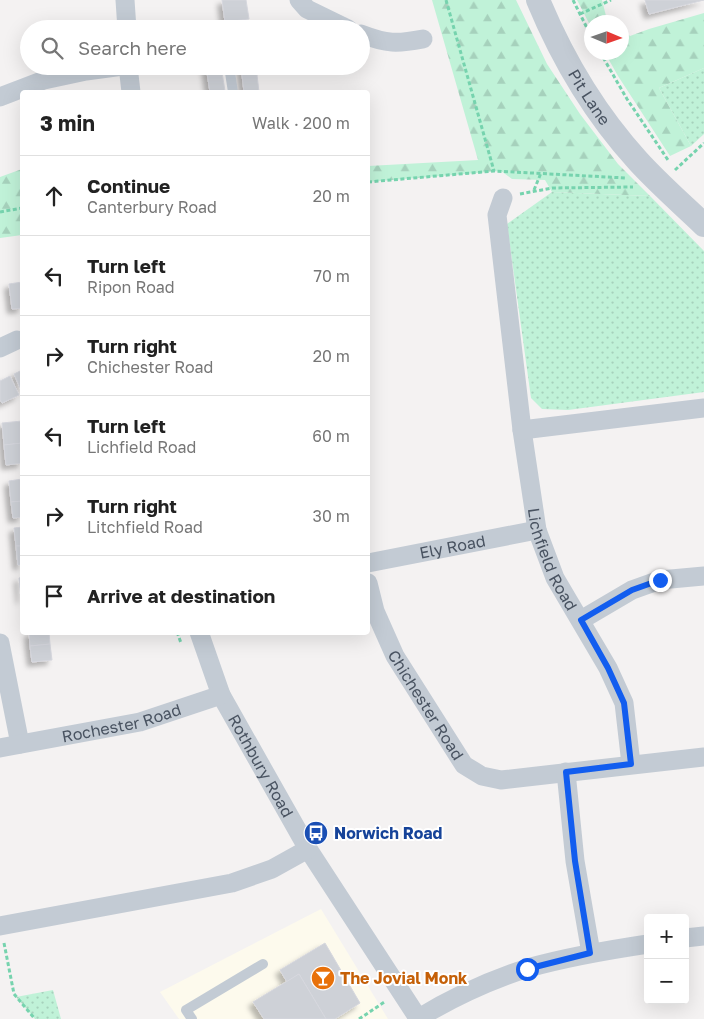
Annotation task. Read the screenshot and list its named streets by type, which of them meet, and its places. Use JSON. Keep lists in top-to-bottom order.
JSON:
{
  "streets": {
    "street": [
      "Pit Lane",
      "Ely Road",
      "Lichfield Road",
      "Chichester Road",
      "Rochester Road",
      "Rothbury Road"
    ]
  },
  "crossings": [
    ["Ely Road", "Lichfield Road"],
    ["Lichfield Road", "Chichester Road"],
    ["Rochester Road", "Rothbury Road"]
  ],
  "places": {
    "bus stop": ["Norwich Road"],
    "bar": ["The Jovial Monk"]
  },
  "north": "right",
  "page": {
    "search": "Search here",
    "heading": ["3 min", "Walk · 200 m"],
    "list": [
      ["Continue", "Canterbury Road", "20 m"],
      ["Turn left", "Ripon Road", "70 m"],
      ["Turn right", "Chichester Road", "20 m"],
      ["Turn left", "Lichfield Road", "60 m"],
      ["Turn right", "Litchfield Road", "30 m"],
      "Arrive at destination"
    ],
    "map_buttons": ["+", "−"]
  }
}
